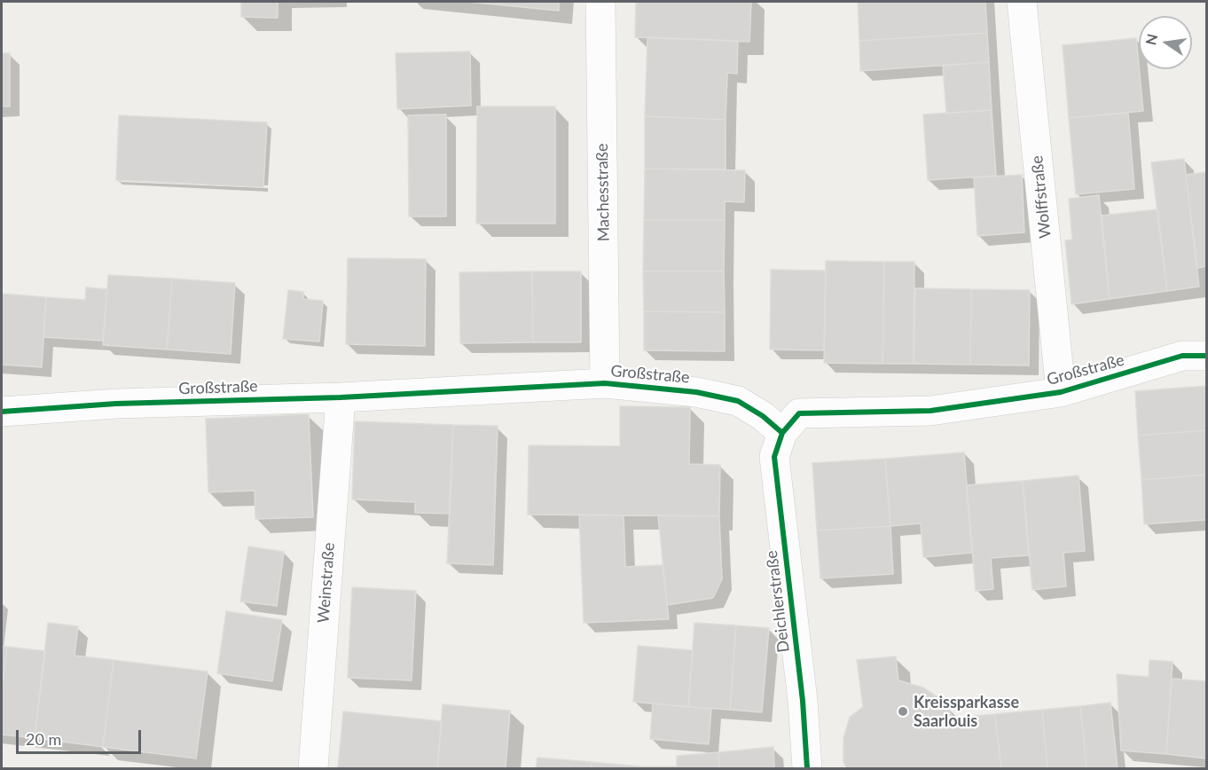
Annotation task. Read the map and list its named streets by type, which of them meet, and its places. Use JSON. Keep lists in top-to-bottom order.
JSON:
{
  "streets": {
    "street": [
      "Machesstraße",
      "Wolffstraße",
      "Großstraße",
      "Weinstraße",
      "Deichlerstraße"
    ]
  },
  "crossings": [
    ["Machesstraße", "Großstraße"],
    ["Wolffstraße", "Großstraße"],
    ["Großstraße", "Weinstraße"],
    ["Großstraße", "Deichlerstraße"]
  ],
  "places": ["Kreissparkasse Saarlouis"],
  "scale_bar": "20 m",
  "north": "left"
}
